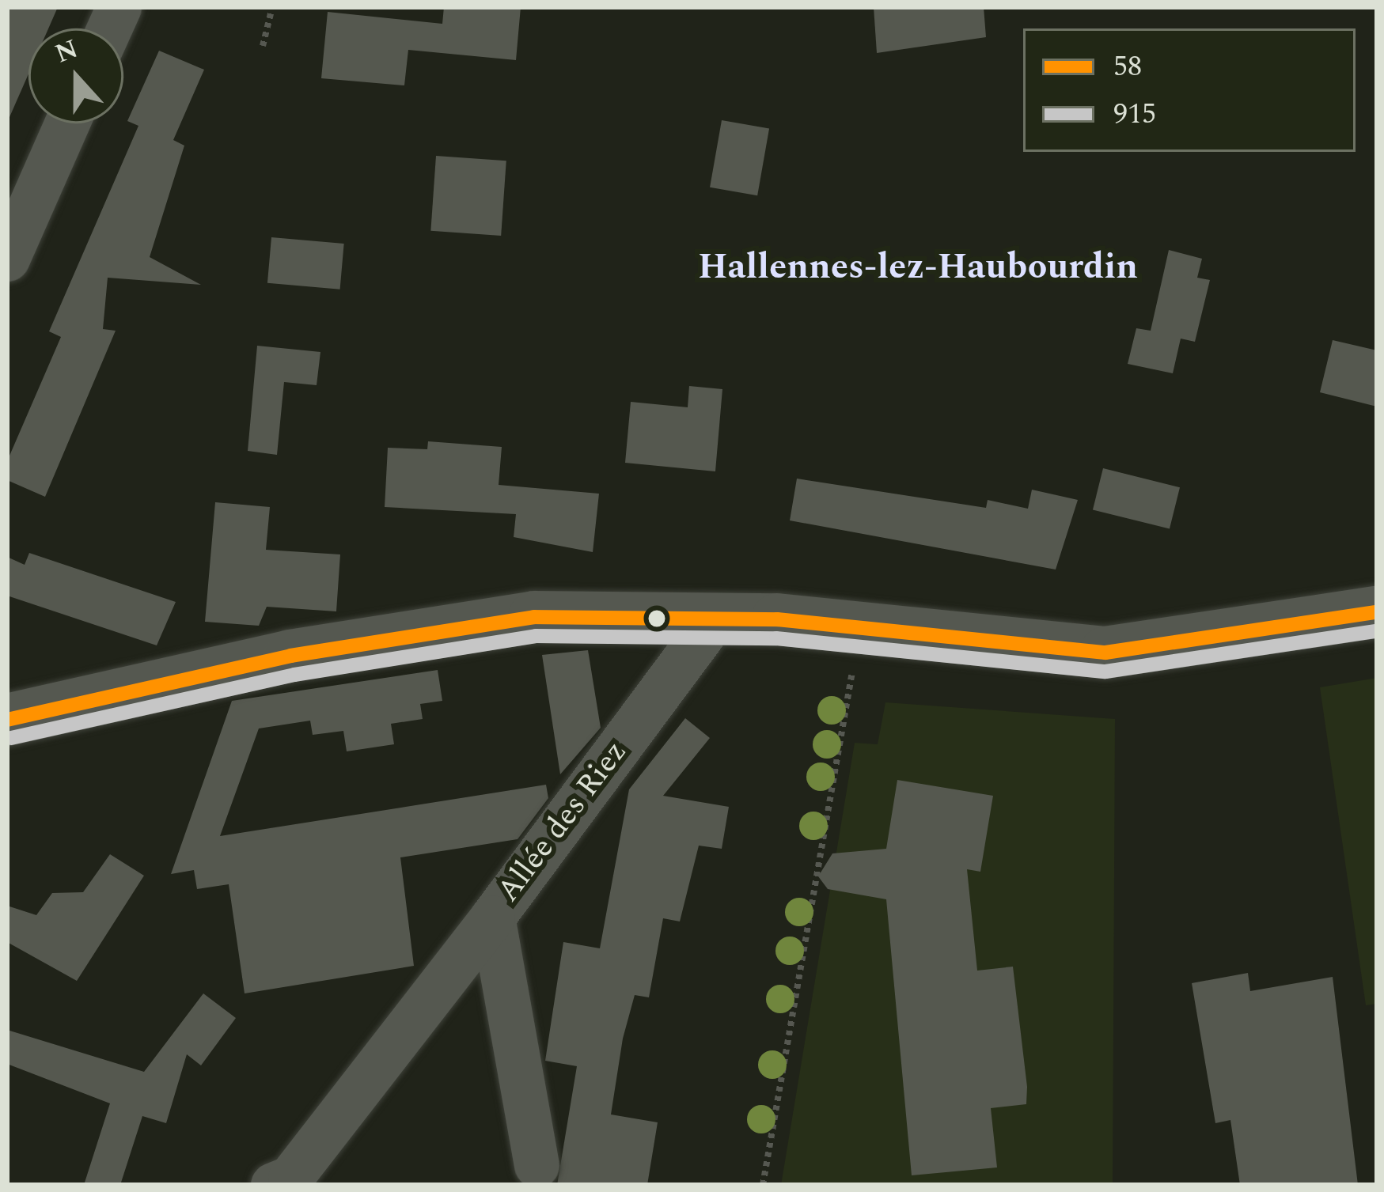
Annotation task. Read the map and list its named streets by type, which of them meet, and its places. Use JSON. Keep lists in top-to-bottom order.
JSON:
{
  "streets": {
    "street": ["Allée des Riez"]
  },
  "districts": ["Hallennes-lez-Haubourdin"],
  "lines": ["transit line 58", "transit line 915"],
  "legend": ["58", "915"],
  "north": "top"
}
